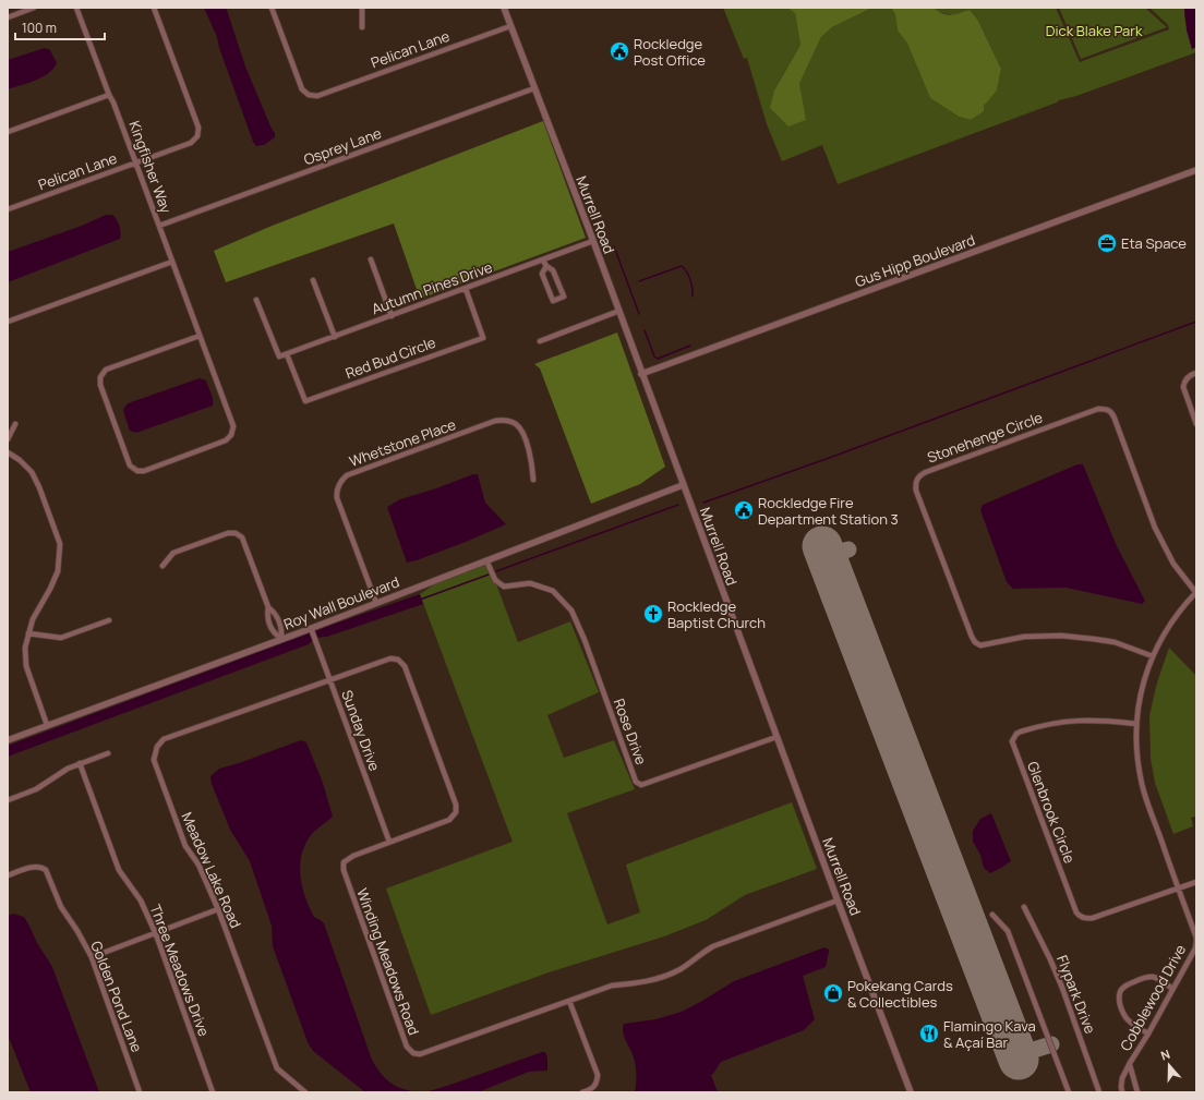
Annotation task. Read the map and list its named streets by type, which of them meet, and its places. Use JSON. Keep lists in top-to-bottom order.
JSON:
{
  "streets": {
    "street": [
      "Pelican Lane",
      "Osprey Lane",
      "Kingfisher Way",
      "Murrell Road",
      "Gus Hipp Boulevard",
      "Autumn Pines Drive",
      "Red Bud Circle",
      "Stonehenge Circle",
      "Whetstone Place",
      "Roy Wall Boulevard",
      "Sunday Drive",
      "Rose Drive",
      "Glenbrook Circle",
      "Meadow Lake Road",
      "Winding Meadows Road",
      "Three Meadows Drive",
      "Flypark Drive",
      "Golden Pond Lane",
      "Cobblewood Drive"
    ]
  },
  "crossings": [
    ["Pelican Lane", "Kingfisher Way"],
    ["Pelican Lane", "Murrell Road"],
    ["Osprey Lane", "Kingfisher Way"],
    ["Osprey Lane", "Murrell Road"],
    ["Murrell Road", "Gus Hipp Boulevard"],
    ["Murrell Road", "Autumn Pines Drive"],
    ["Murrell Road", "Roy Wall Boulevard"],
    ["Murrell Road", "Rose Drive"],
    ["Murrell Road", "Winding Meadows Road"],
    ["Autumn Pines Drive", "Red Bud Circle"],
    ["Stonehenge Circle", "Cobblewood Drive"],
    ["Whetstone Place", "Roy Wall Boulevard"],
    ["Roy Wall Boulevard", "Sunday Drive"],
    ["Roy Wall Boulevard", "Rose Drive"],
    ["Sunday Drive", "Meadow Lake Road"],
    ["Sunday Drive", "Winding Meadows Road"],
    ["Glenbrook Circle", "Cobblewood Drive"],
    ["Meadow Lake Road", "Winding Meadows Road"]
  ],
  "parks": ["Dick Blake Park"],
  "places": {
    "public building": ["Rockledge Post Office", "Rockledge Fire Department Station 3"],
    "office": ["Eta Space"],
    "church": ["Rockledge Baptist Church"],
    "shop": ["Pokekang Cards & Collectibles"],
    "restaurant": ["Flamingo Kava & Açaí Bar"]
  },
  "scale_bar": "100 m",
  "north": "top"
}
